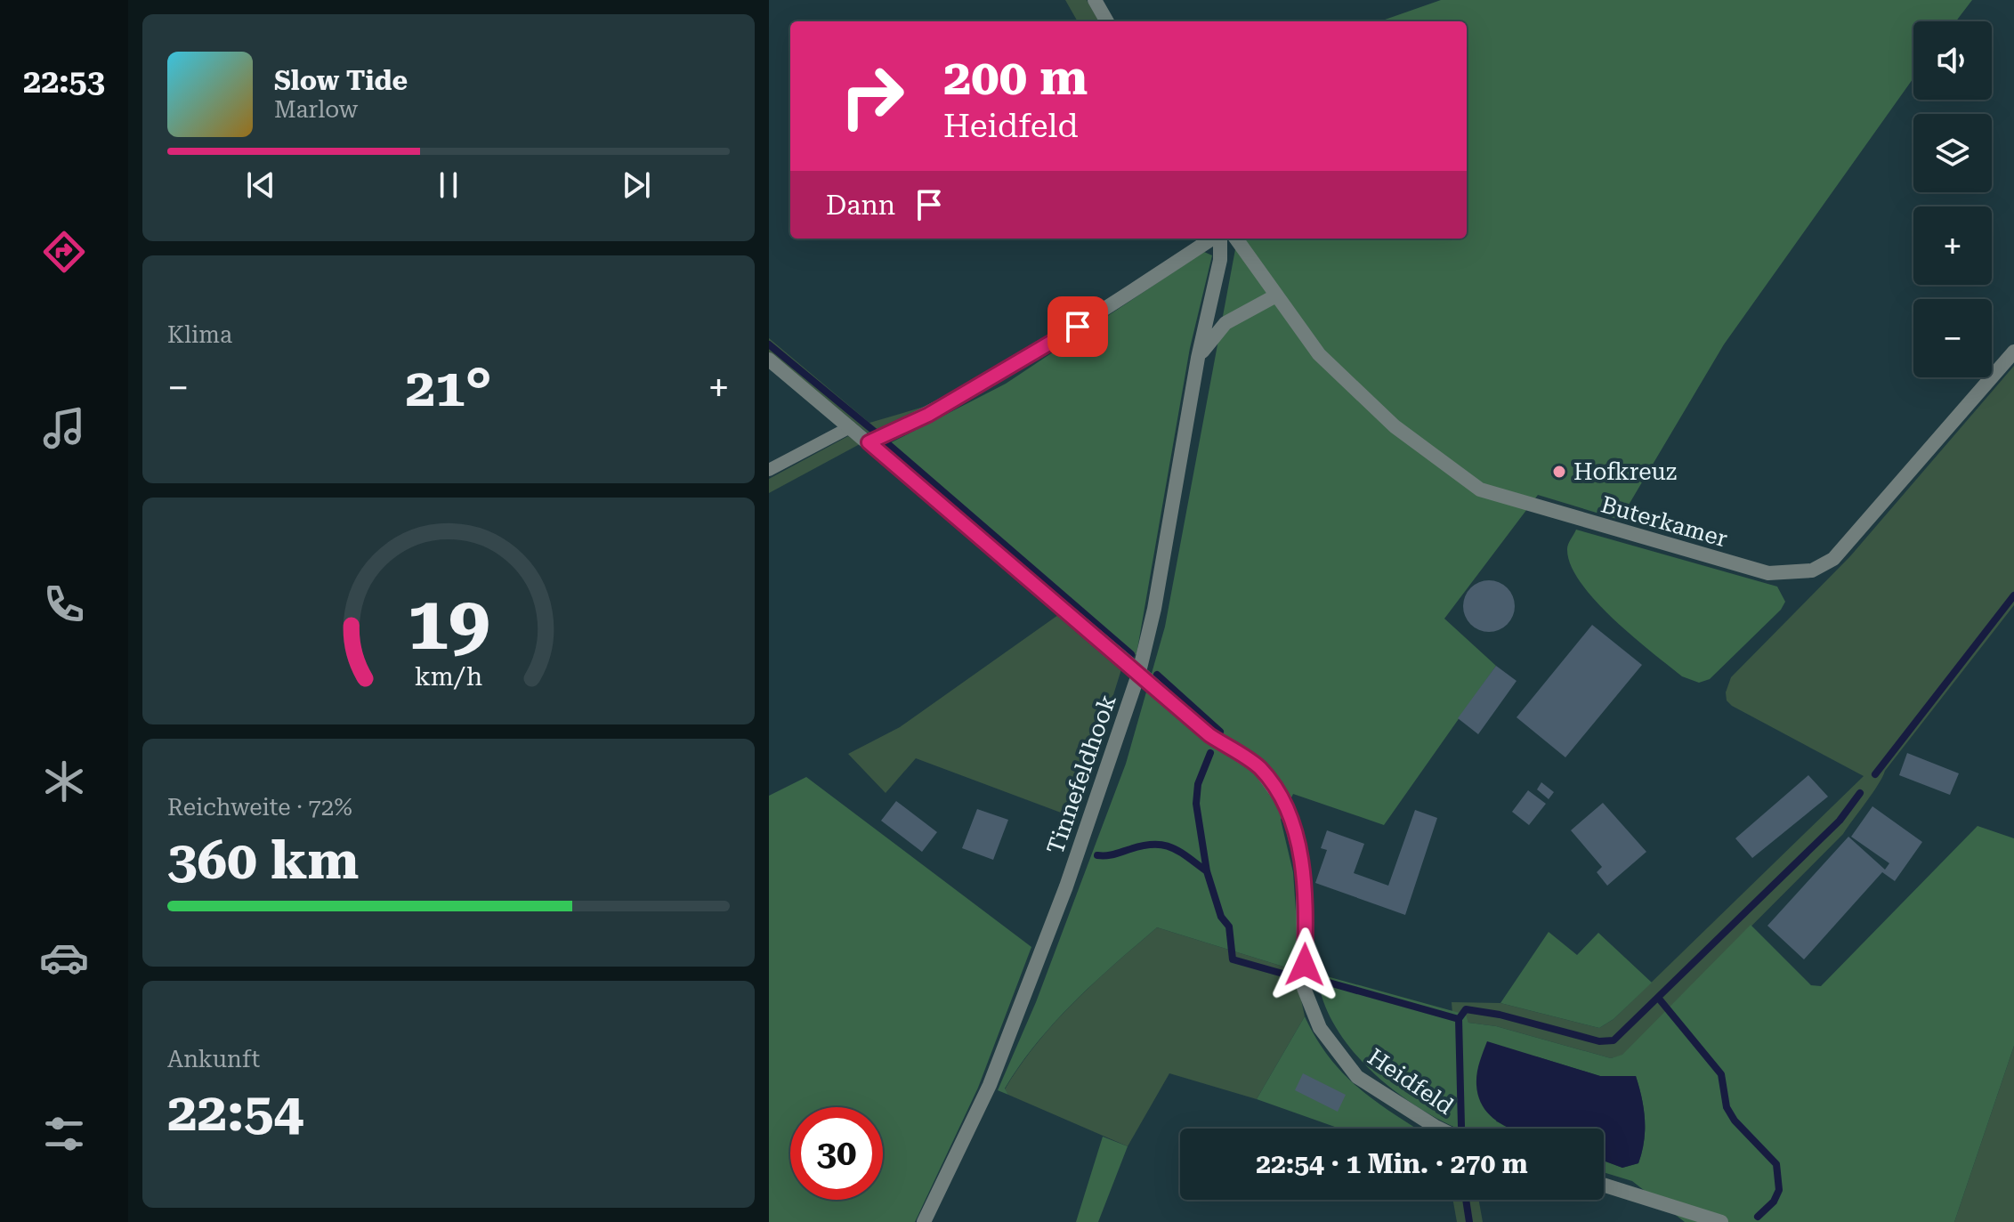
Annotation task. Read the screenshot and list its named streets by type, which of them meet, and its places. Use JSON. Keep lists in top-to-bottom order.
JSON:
{
  "streets": {
    "street": ["Buterkamer", "Tinnefeldhook", "Heidfeld"]
  },
  "crossings": [
    ["Tinnefeldhook", "Heidfeld"]
  ],
  "places": ["Hofkreuz"],
  "page": {
    "tabs": "22:53",
    "map_buttons": ["+", "−"],
    "turn": ["200 m", "Heidfeld"],
    "song": ["Slow Tide", "Marlow"],
    "then": "Dann",
    "tile": [
      "Klima",
      ["Reichweite · 72%", "360 km"],
      ["Ankunft", "22:54"]
    ],
    "heat": ["−", "21°", "+"],
    "limit": "30",
    "trip": "22:54 · 1 Min. · 270 m",
    "gauge": ["19", "km/h"]
  }
}
